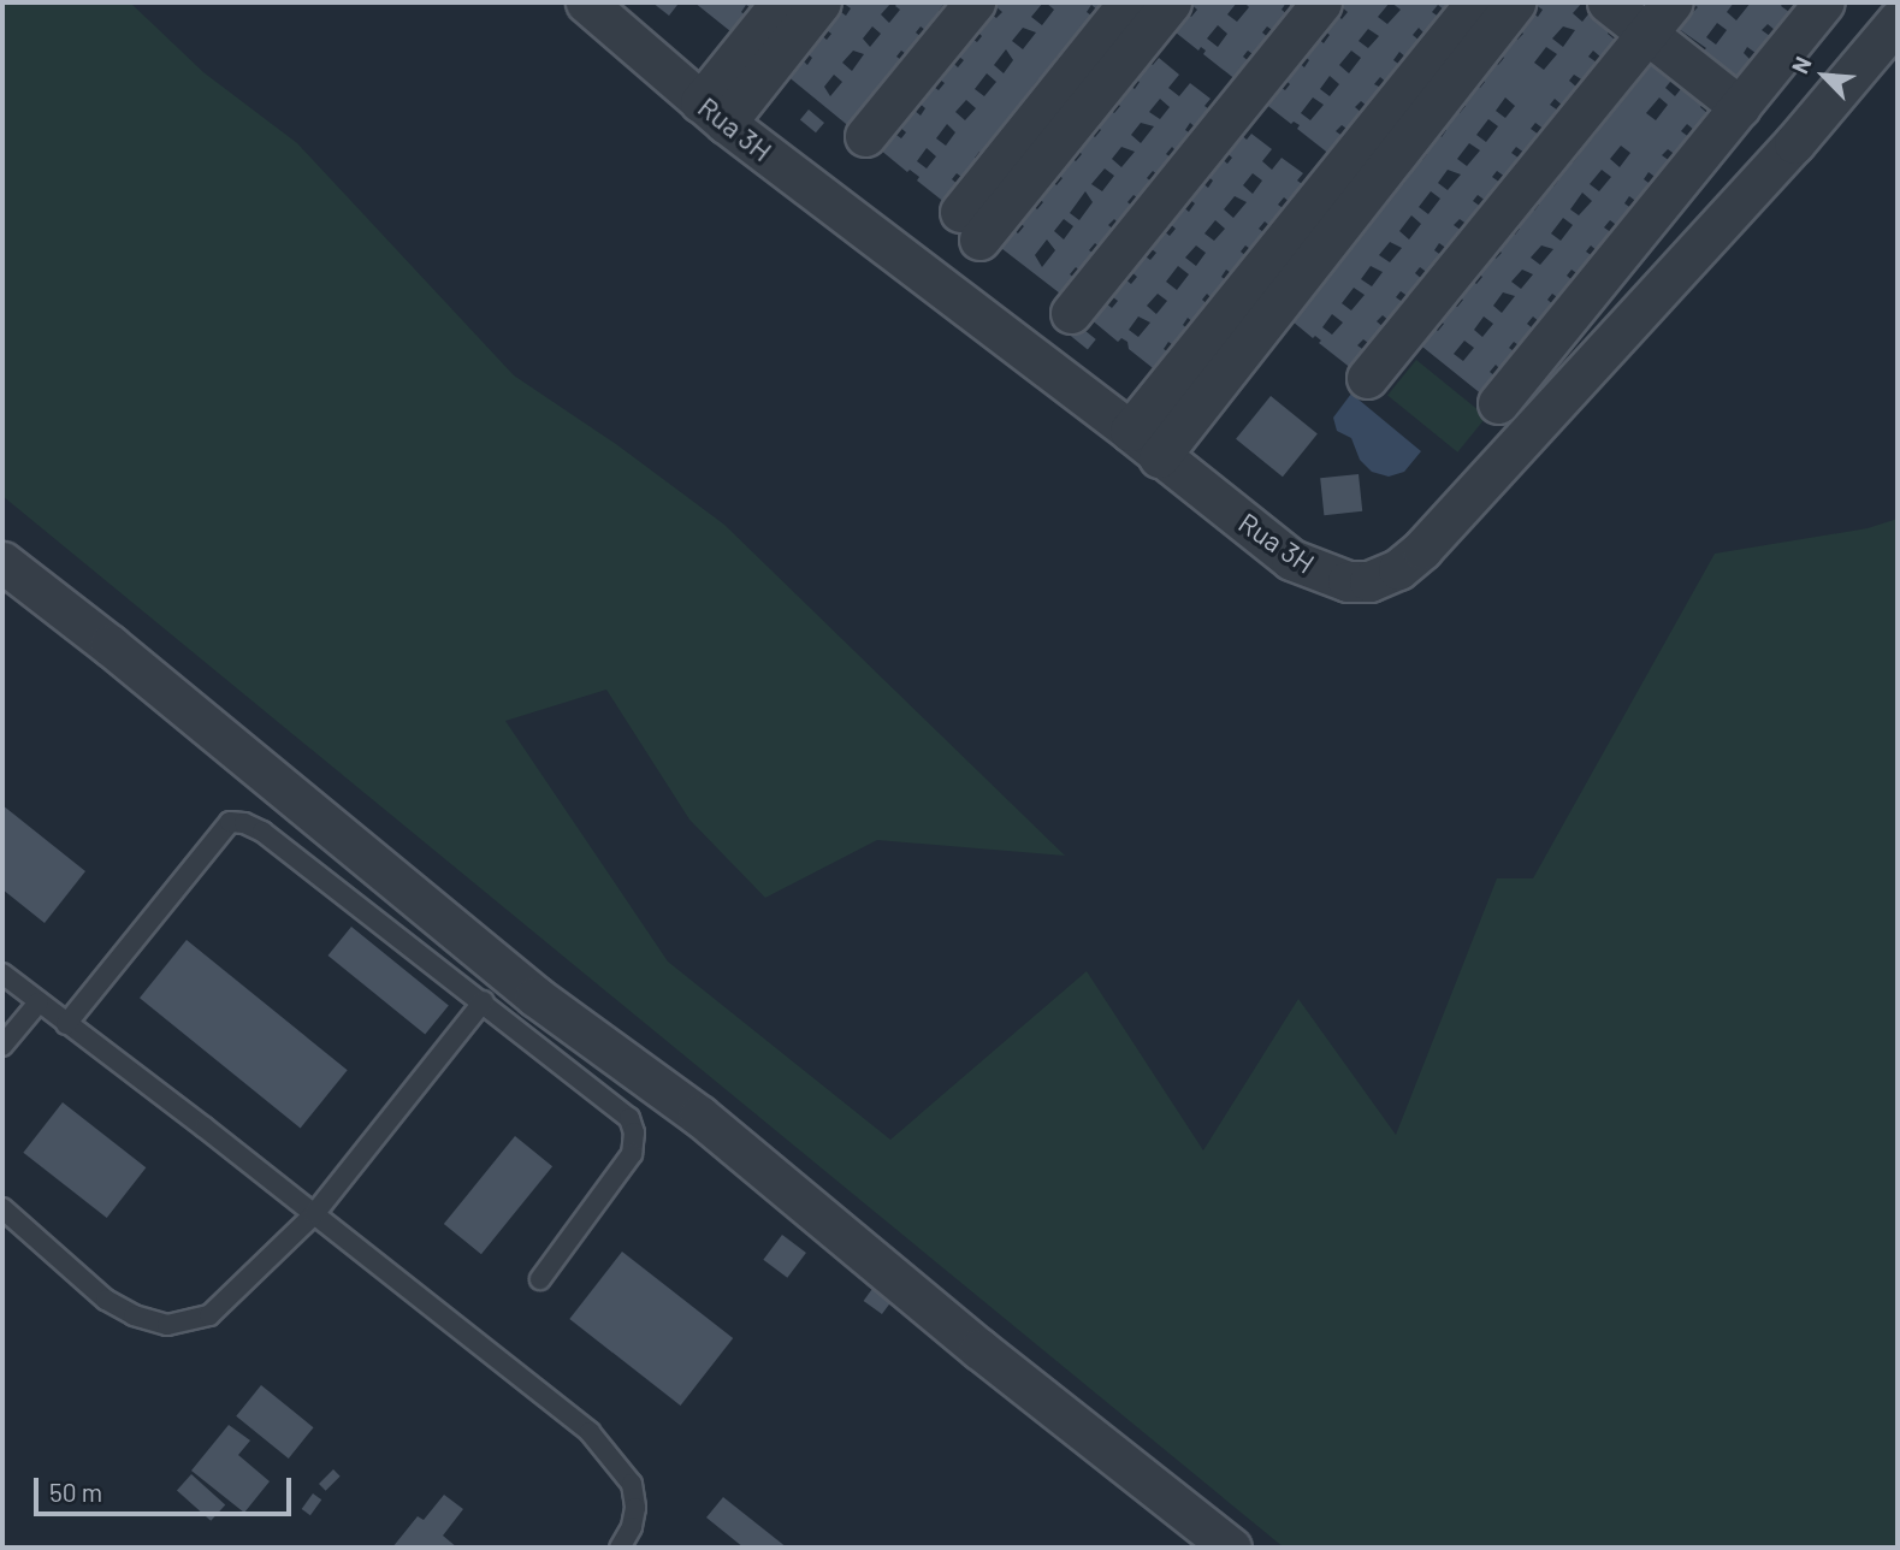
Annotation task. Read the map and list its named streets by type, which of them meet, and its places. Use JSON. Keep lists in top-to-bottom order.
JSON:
{
  "streets": {
    "street": ["Rua 3H"]
  },
  "scale_bar": "50 m",
  "north": "top left"
}
